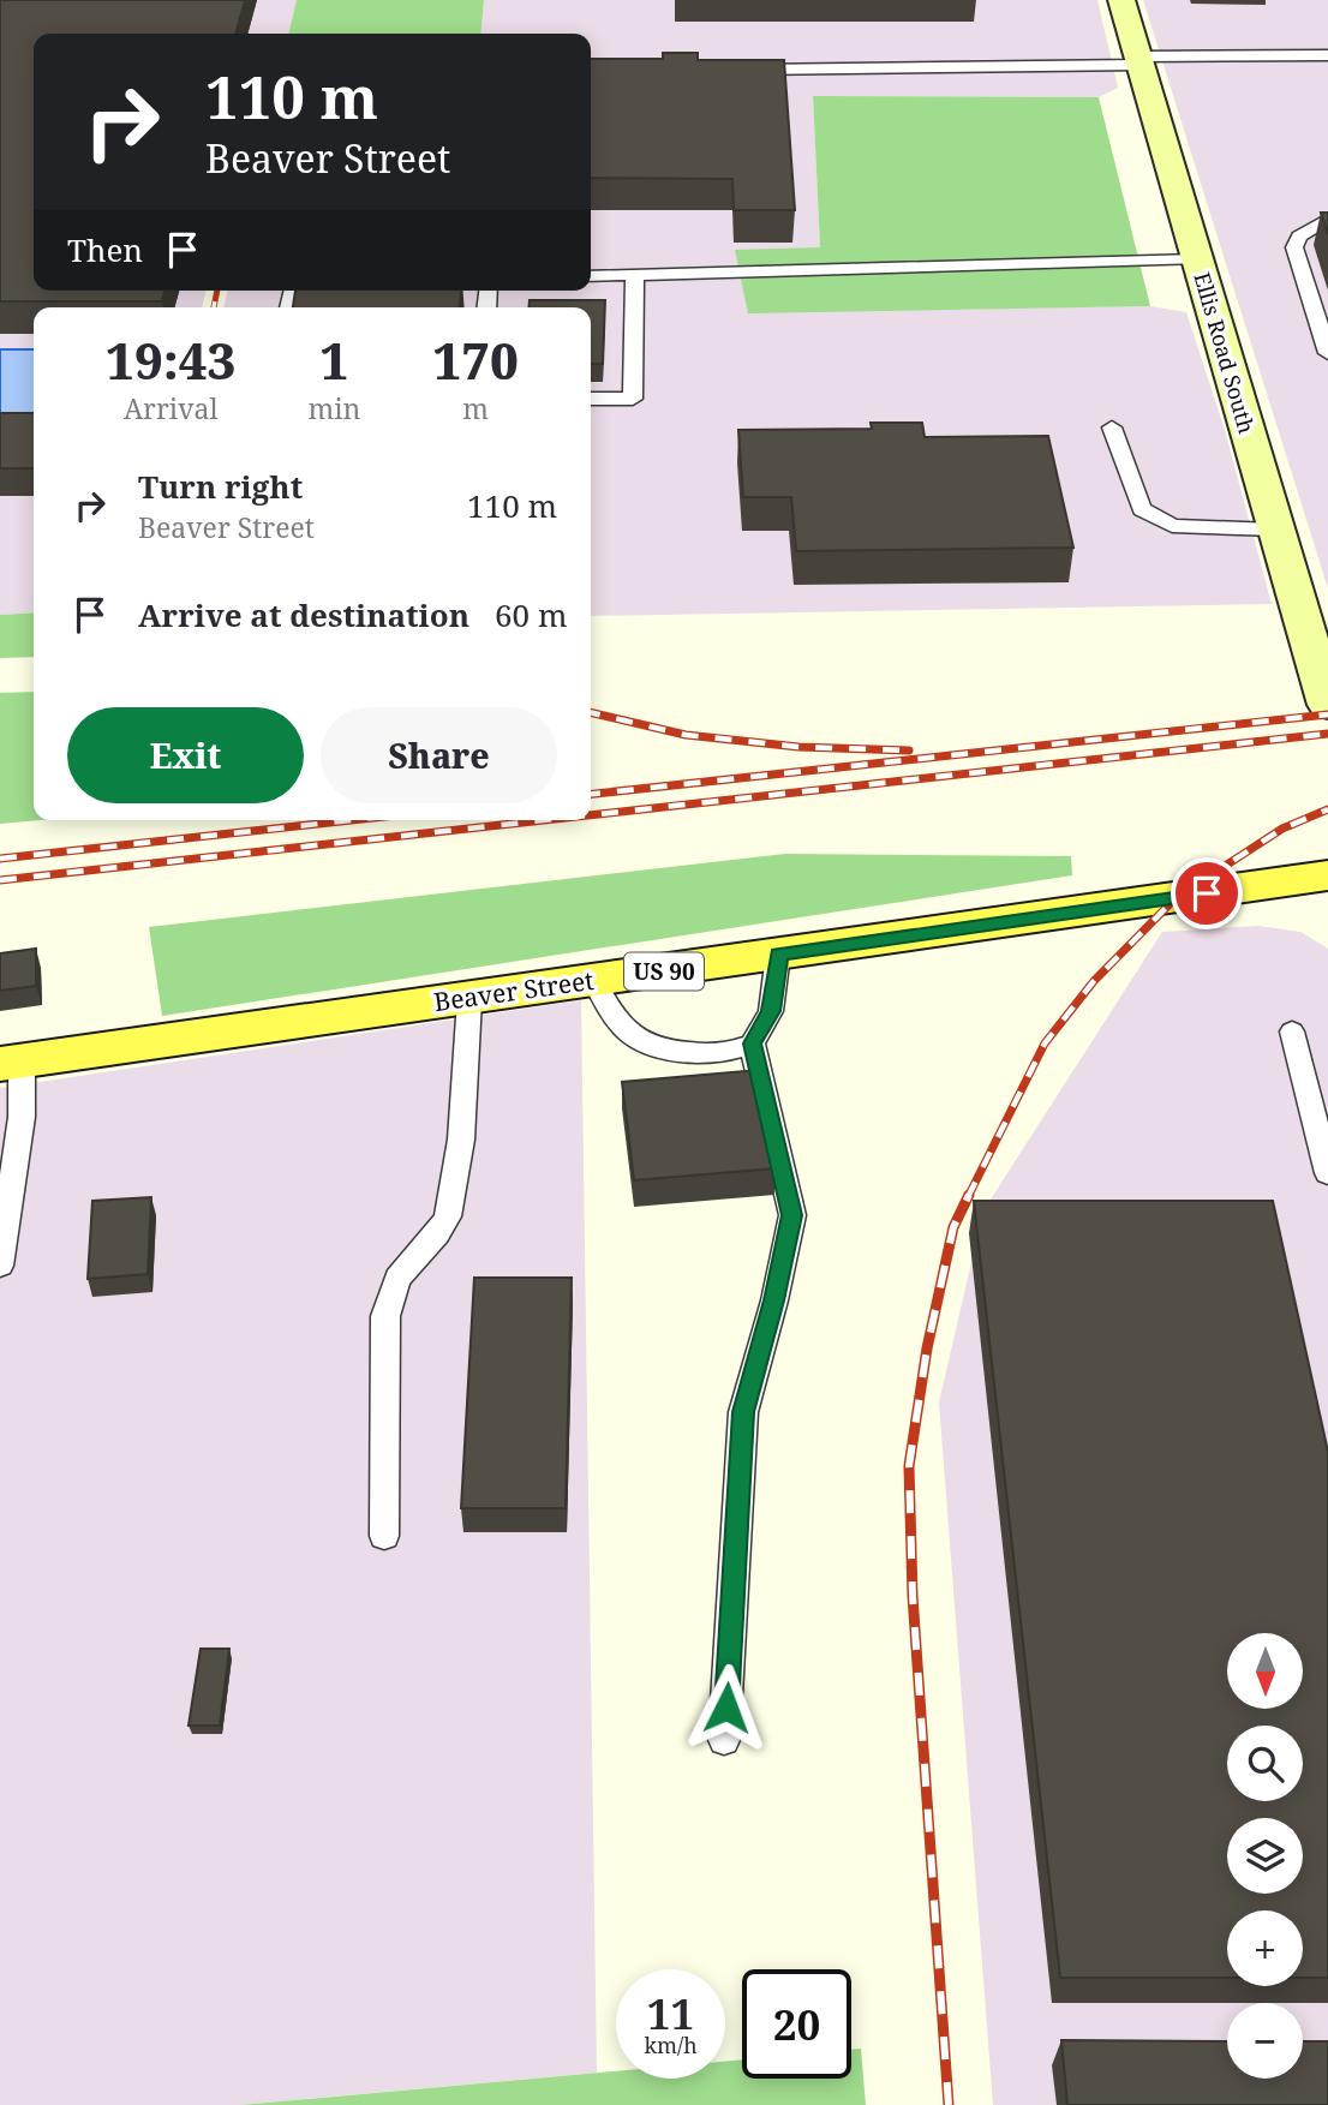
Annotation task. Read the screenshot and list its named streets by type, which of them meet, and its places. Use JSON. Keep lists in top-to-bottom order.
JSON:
{
  "streets": {
    "main road": ["US 90", "Beaver Street"],
    "street": ["Ellis Road South"]
  },
  "north": "bottom",
  "page": {
    "turn": ["110 m", "Beaver Street"],
    "then": "Then",
    "eta": [
      "19:43",
      "Arrival",
      "1",
      "min",
      "170",
      "m"
    ],
    "list": [
      {
        "name": "Turn right",
        "note": "Beaver Street",
        "value": "110 m"
      },
      {
        "name": "Arrive at destination",
        "value": "60 m"
      }
    ],
    "buttons": ["Exit", "Share"],
    "map_buttons": ["+", "−"],
    "speed": "11 km/h",
    "limit": "20"
  }
}
